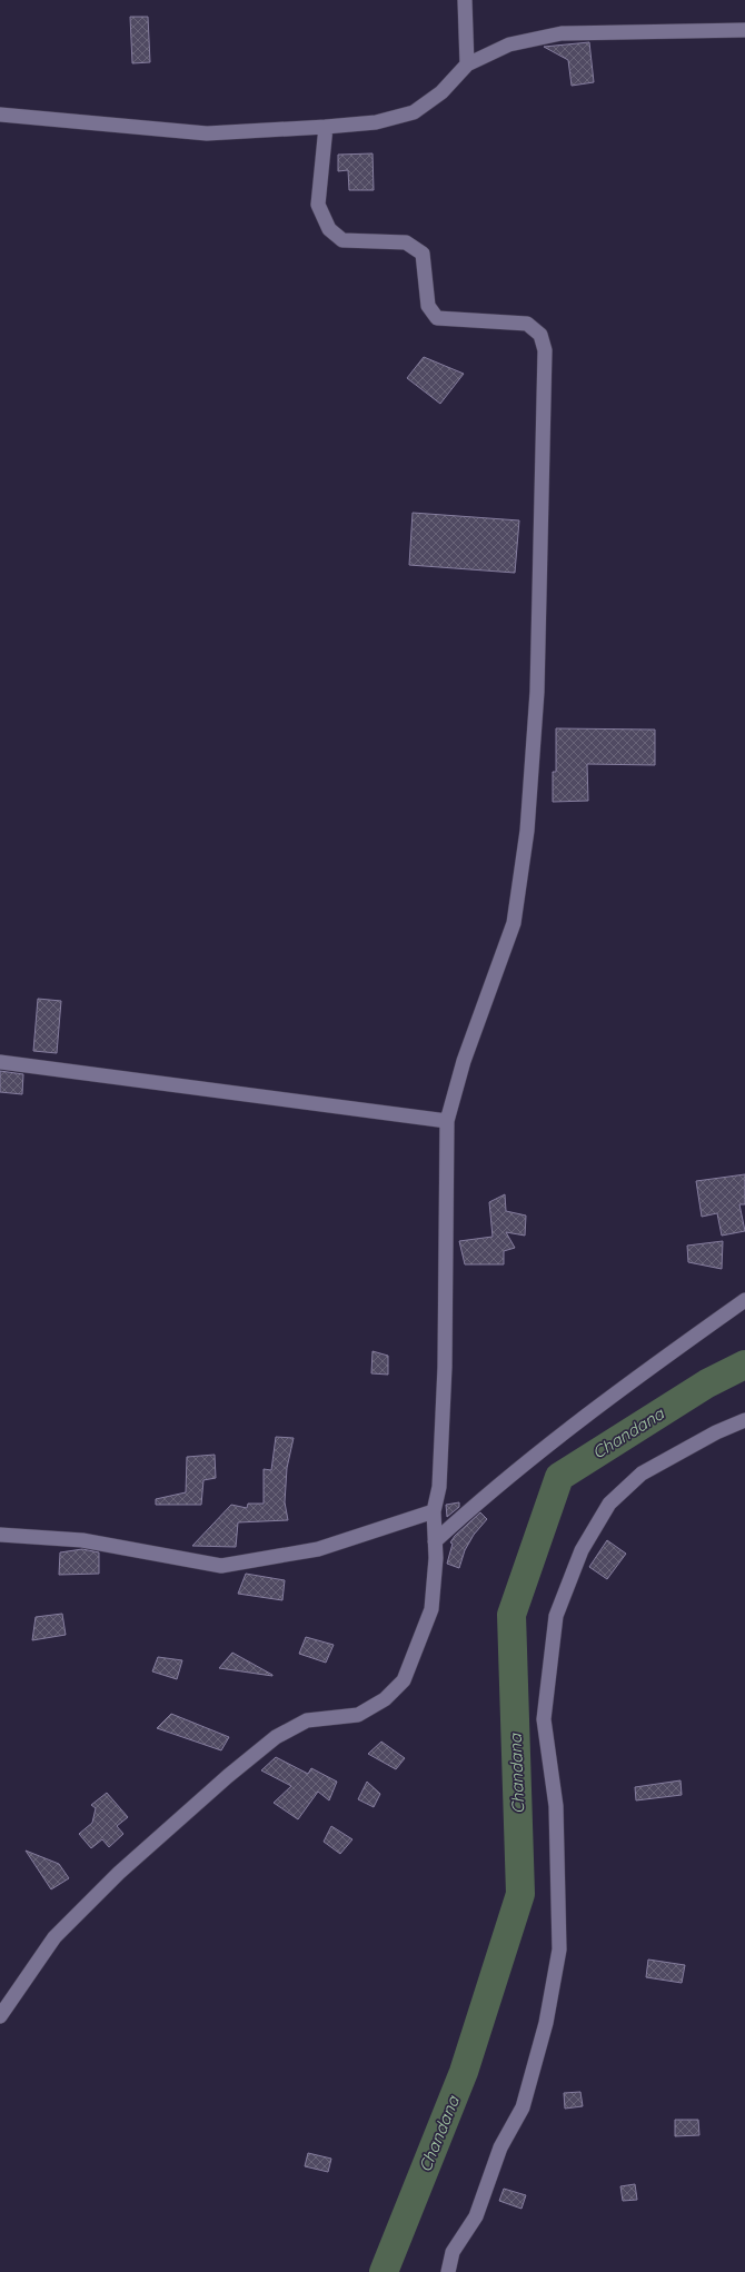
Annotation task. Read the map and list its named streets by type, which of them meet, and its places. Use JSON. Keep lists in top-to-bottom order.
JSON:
{
  "water": ["Chandana"]
}
